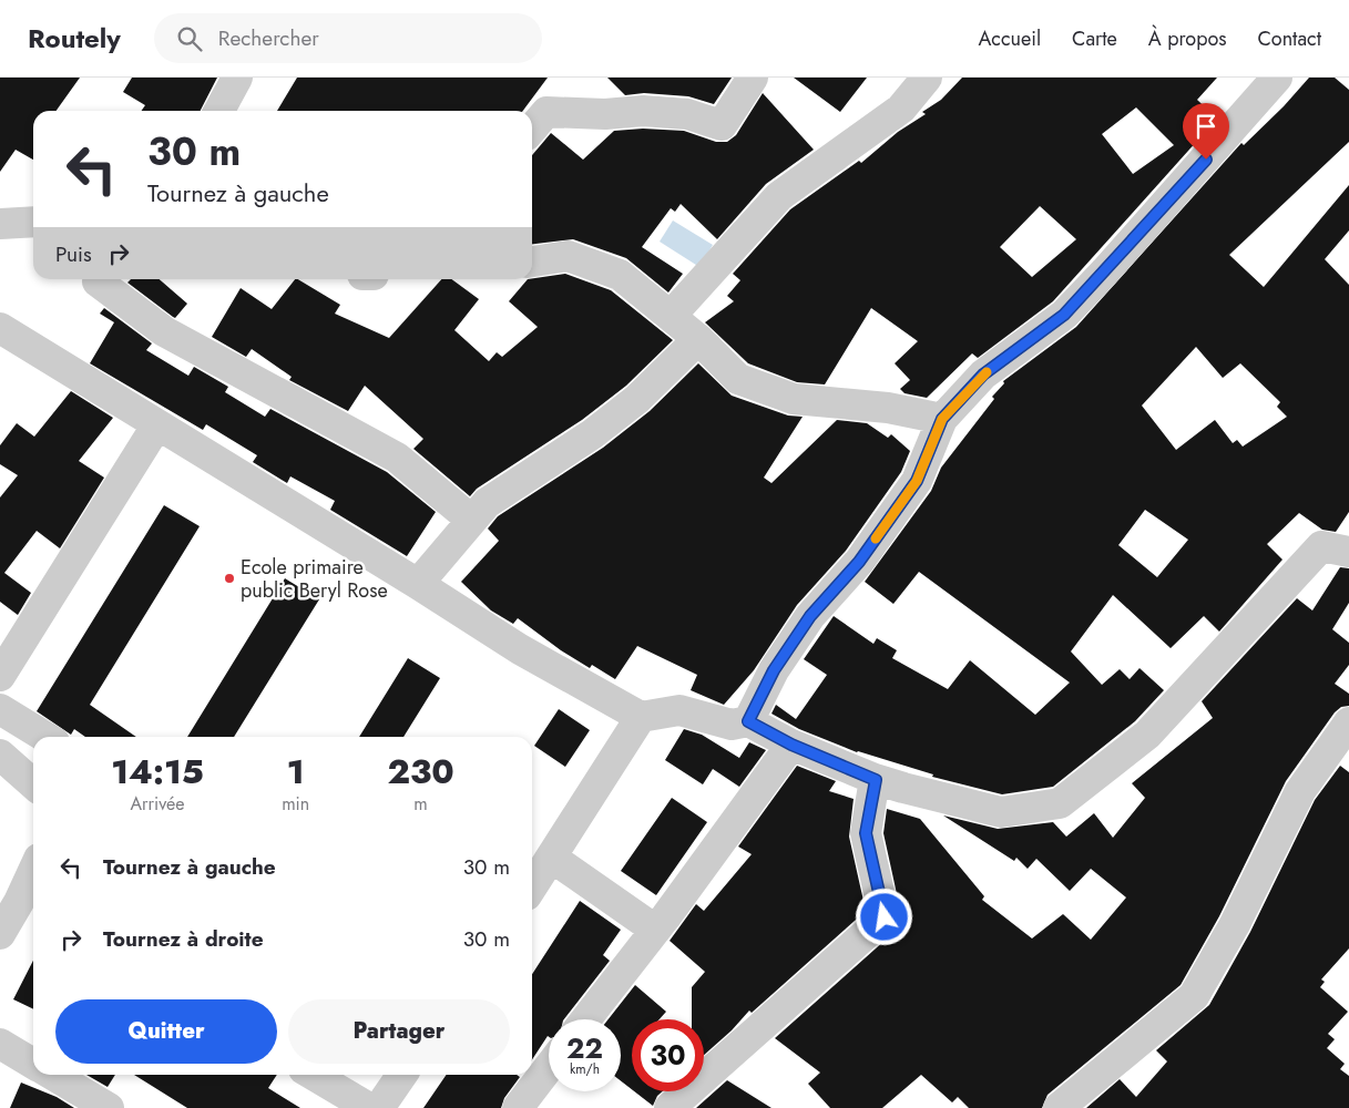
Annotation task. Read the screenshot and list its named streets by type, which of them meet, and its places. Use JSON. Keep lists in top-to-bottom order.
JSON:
{
  "places": ["Ecole primaire public Beryl Rose"],
  "page": {
    "header": "Routely",
    "search": "Rechercher",
    "nav": [
      "Accueil",
      "Carte",
      "À propos",
      "Contact"
    ],
    "turn": ["30 m", "Tournez à gauche"],
    "then": "Puis",
    "eta": [
      "14:15",
      "Arrivée",
      "1",
      "min",
      "230",
      "m"
    ],
    "list": [
      {
        "name": "Tournez à gauche",
        "value": "30 m"
      },
      {
        "name": "Tournez à droite",
        "value": "30 m"
      }
    ],
    "buttons": ["Quitter", "Partager"],
    "speed": "22 km/h",
    "limit": "30"
  }
}
